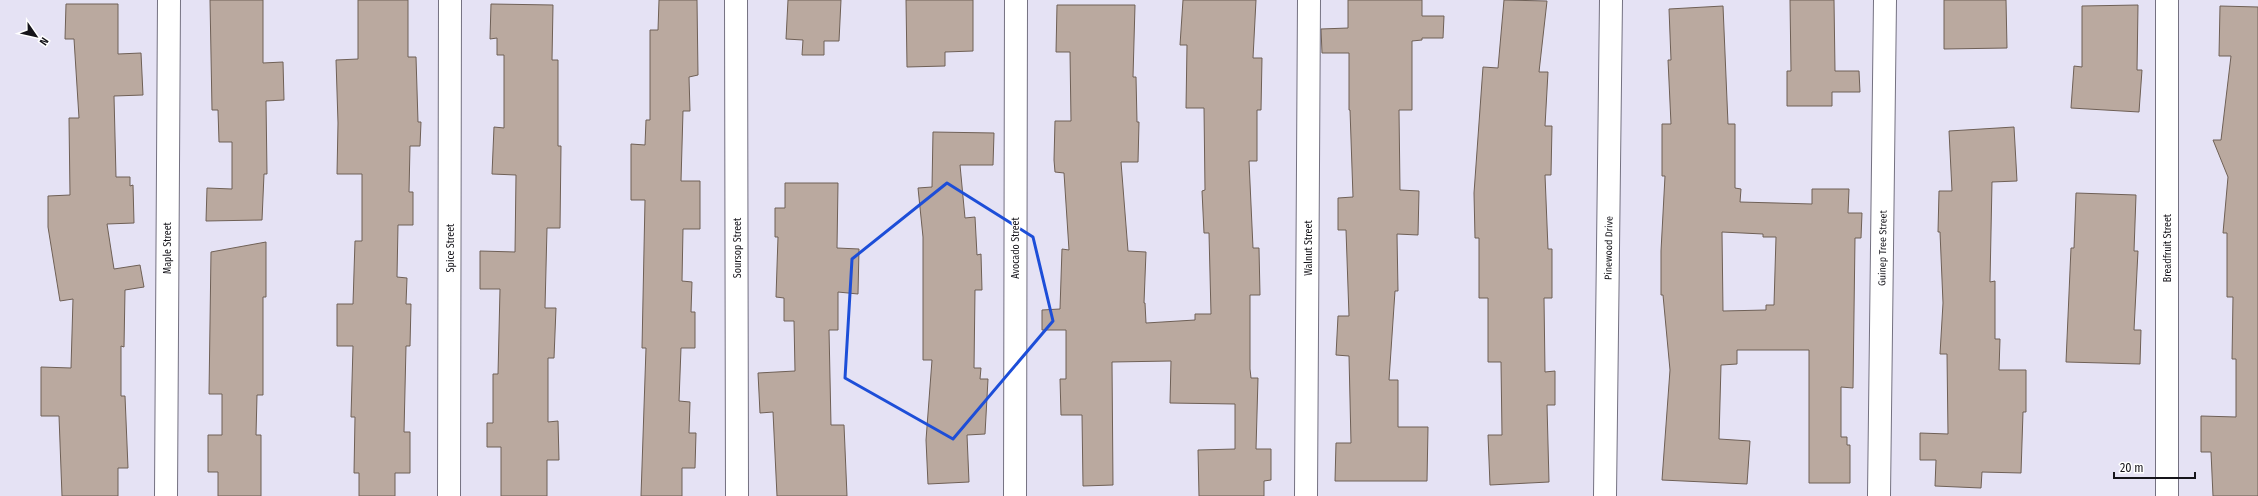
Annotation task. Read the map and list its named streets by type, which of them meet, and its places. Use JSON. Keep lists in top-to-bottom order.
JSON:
{
  "streets": {
    "street": [
      "Maple Street",
      "Spice Street",
      "Soursop Street",
      "Avocado Street",
      "Walnut Street",
      "Pinewood Drive",
      "Guinep Tree Street",
      "Breadfruit Street"
    ]
  },
  "scale_bar": "20 m",
  "north": "bottom right"
}
